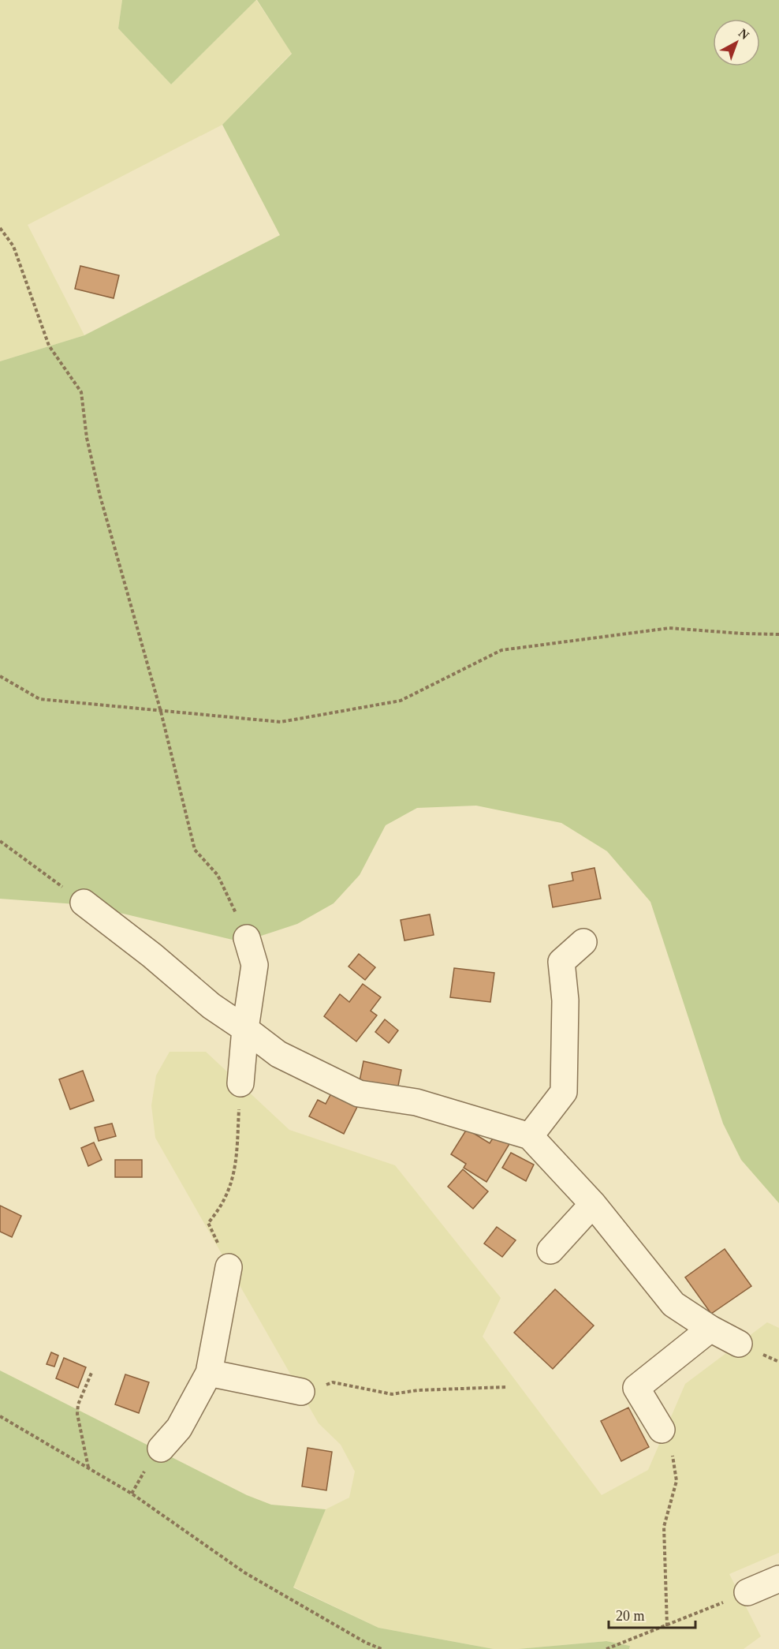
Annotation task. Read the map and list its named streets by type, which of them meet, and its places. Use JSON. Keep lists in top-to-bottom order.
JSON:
{
  "scale_bar": "20 m",
  "north": "top right"
}
